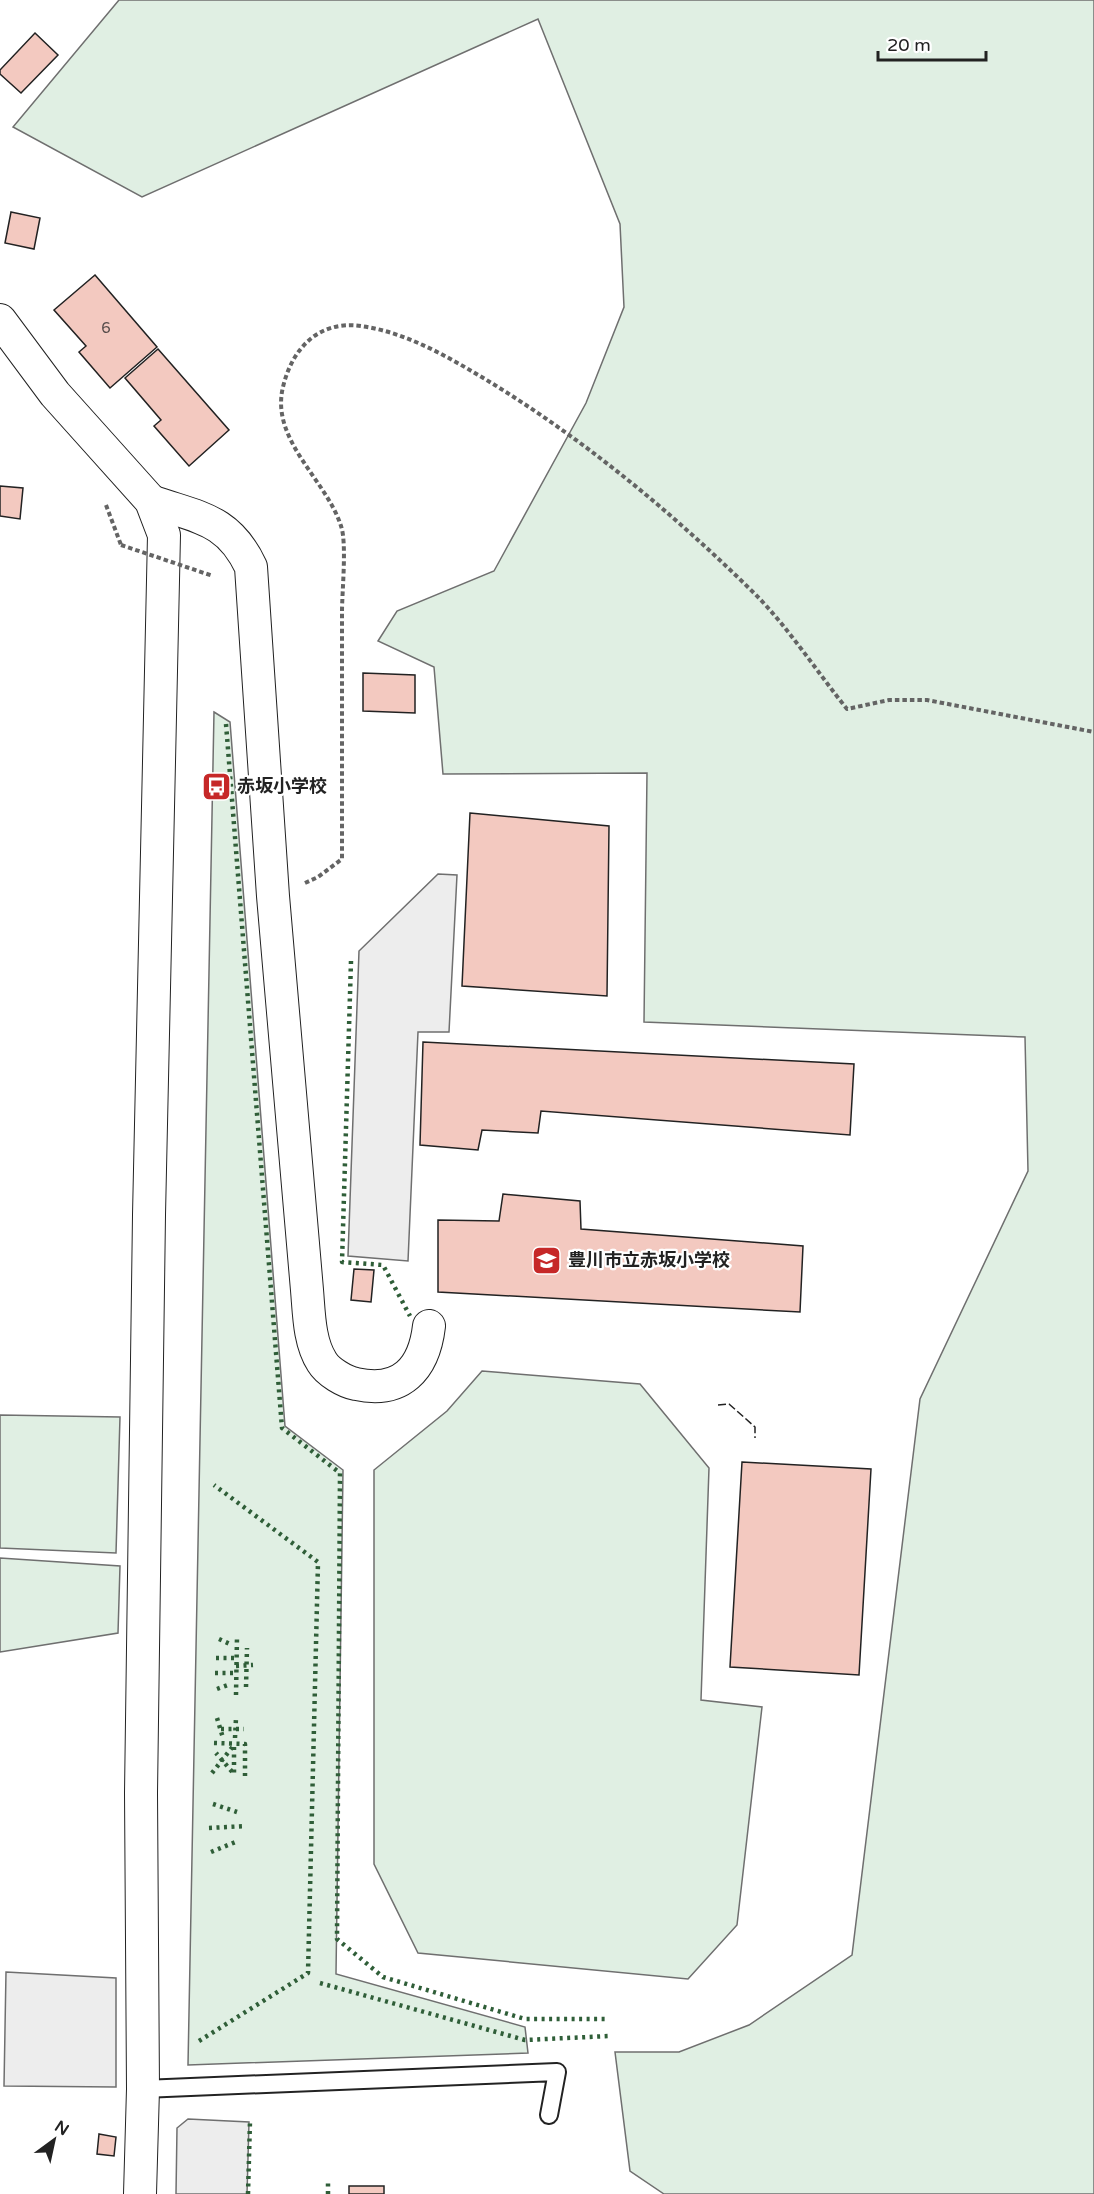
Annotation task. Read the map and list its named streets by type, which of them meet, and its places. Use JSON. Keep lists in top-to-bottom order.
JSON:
{
  "places": {
    "bus stop": ["赤坂小学校"],
    "school or university": ["豊川市立赤坂小学校"]
  },
  "house_numbers": ["6"],
  "scale_bar": "20 m",
  "north": "top right"
}
